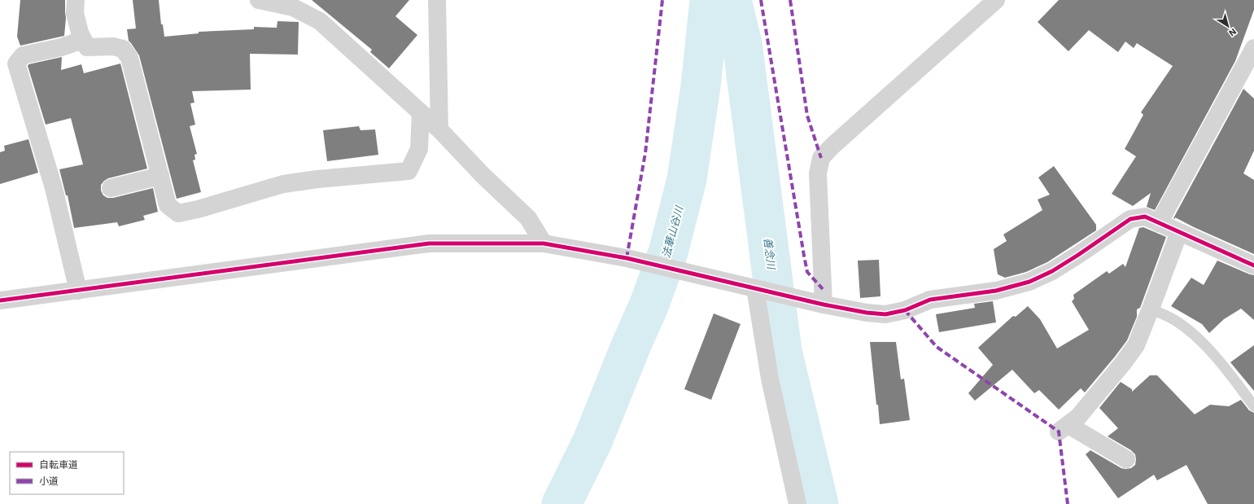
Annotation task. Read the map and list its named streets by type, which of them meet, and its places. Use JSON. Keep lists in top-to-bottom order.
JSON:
{
  "water": ["法華山谷川", "善念川"],
  "legend": ["自転車道", "小道"],
  "north": "bottom right"
}
